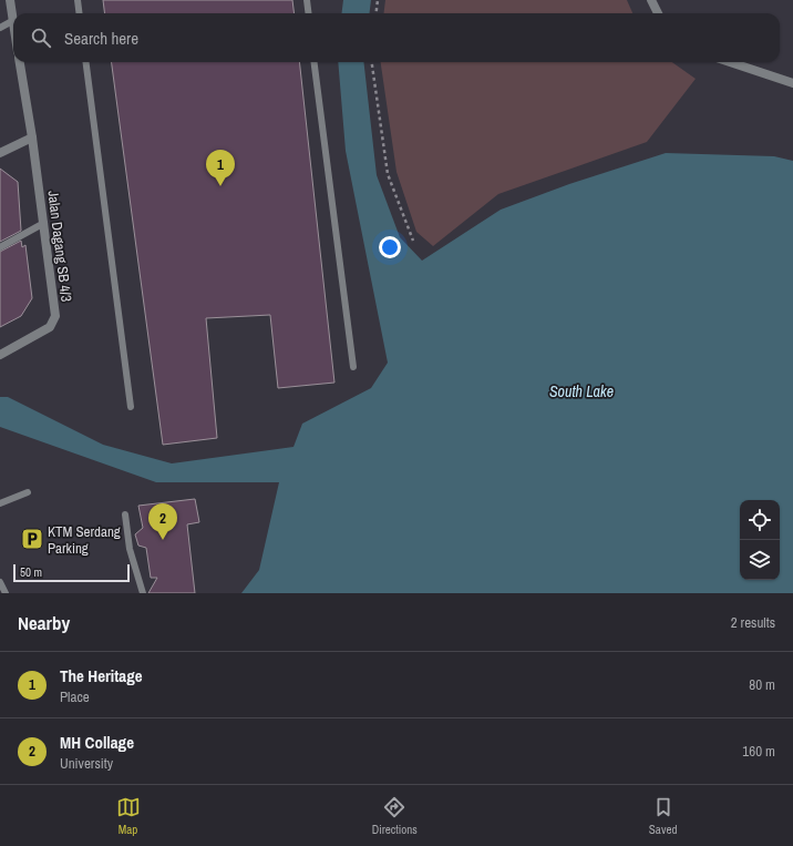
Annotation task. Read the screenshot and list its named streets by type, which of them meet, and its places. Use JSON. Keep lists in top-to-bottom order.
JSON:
{
  "streets": {
    "street": ["Jalan Dagang SB 4/3"]
  },
  "water": ["South Lake"],
  "places": {
    "parking": ["KTM Serdang Parking"]
  },
  "scale_bar": "50 m",
  "page": {
    "search": "Search here",
    "pins": ["1", "2"],
    "scale": "50 m",
    "heading": ["Nearby", "2 results"],
    "list": [
      {
        "mark": "1",
        "name": "The Heritage",
        "note": "Place",
        "value": "80 m"
      },
      {
        "mark": "2",
        "name": "MH Collage",
        "note": "University",
        "value": "160 m"
      }
    ],
    "nav": ["Map", "Directions", "Saved"]
  }
}
